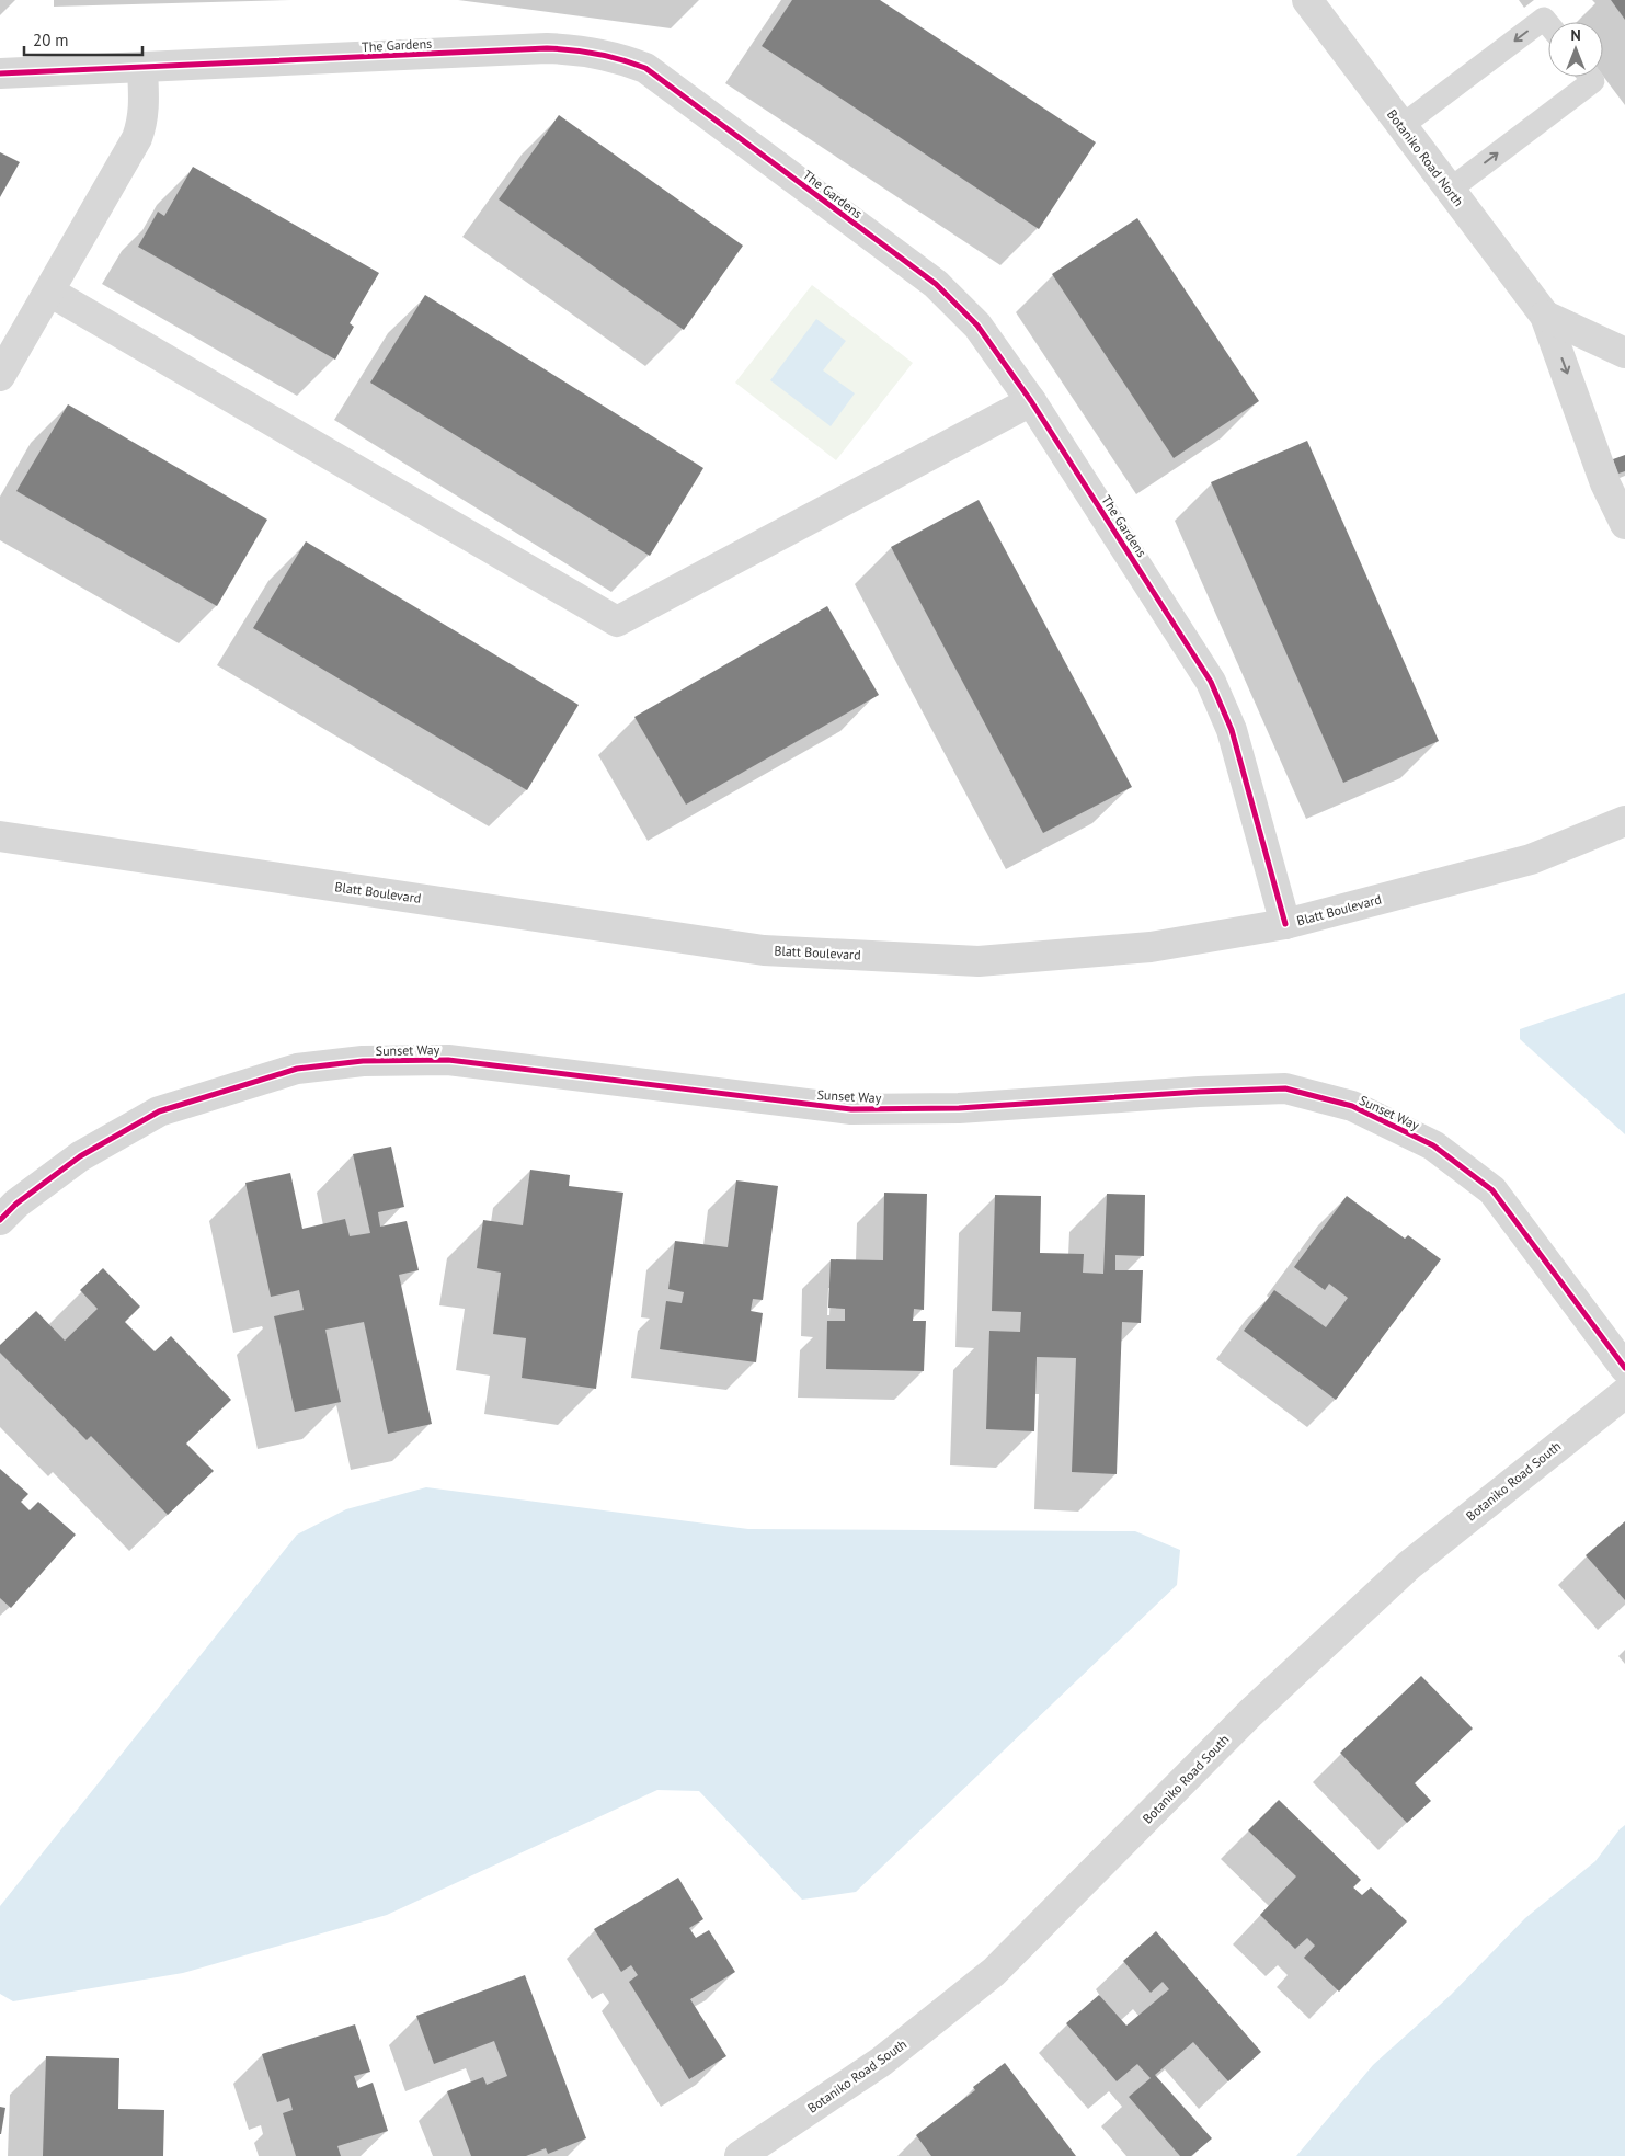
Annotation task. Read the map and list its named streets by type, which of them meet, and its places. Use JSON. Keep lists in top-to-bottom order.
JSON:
{
  "streets": {
    "street": [
      "The Gardens",
      "Botaniko Road North",
      "Blatt Boulevard",
      "Sunset Way",
      "Botaniko Road South"
    ]
  },
  "crossings": [
    ["The Gardens", "Blatt Boulevard"]
  ],
  "scale_bar": "20 m",
  "north": "top"
}
